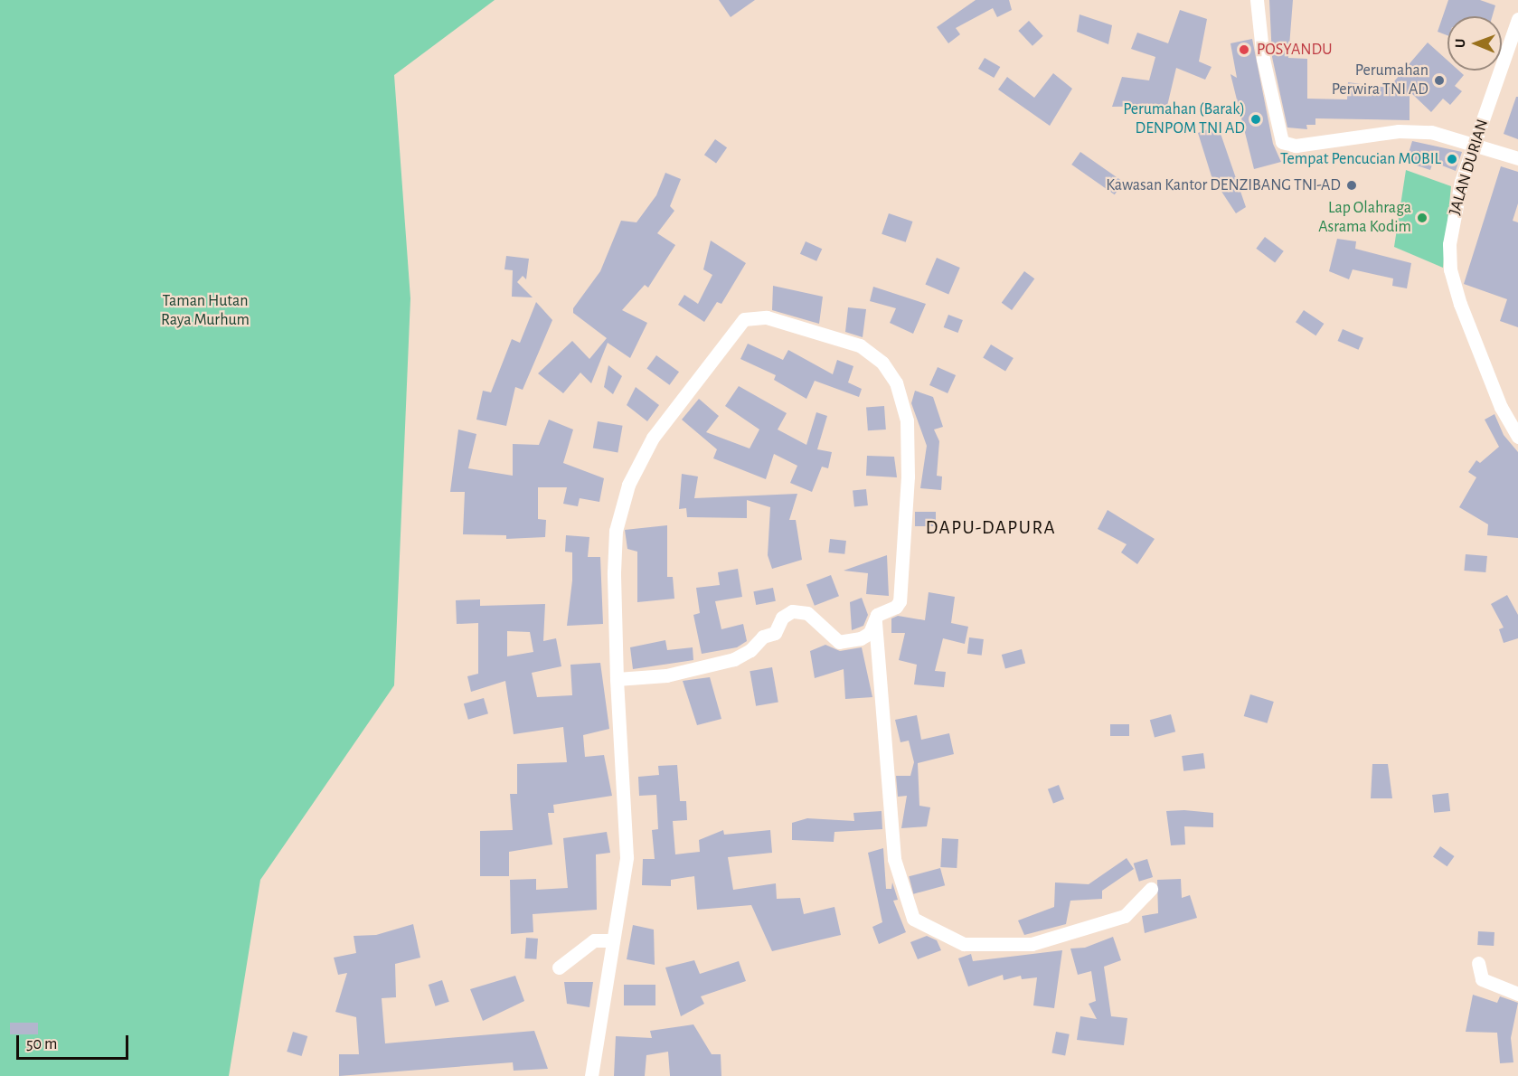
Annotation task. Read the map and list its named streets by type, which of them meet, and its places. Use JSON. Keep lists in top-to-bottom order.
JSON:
{
  "streets": {
    "street": ["JALAN DURIAN"]
  },
  "districts": ["DAPU-DAPURA"],
  "parks": ["Taman Hutan Raya Murhum"],
  "places": [
    "POSYANDU",
    "Perumahan Perwira TNI AD",
    "Perumahan (Barak) DENPOM TNI AD",
    "Tempat Pencucian MOBIL",
    "Kawasan Kantor DENZIBANG TNI-AD",
    "Lap Olahraga Asrama Kodim"
  ],
  "scale_bar": "50 m",
  "north": "left"
}
